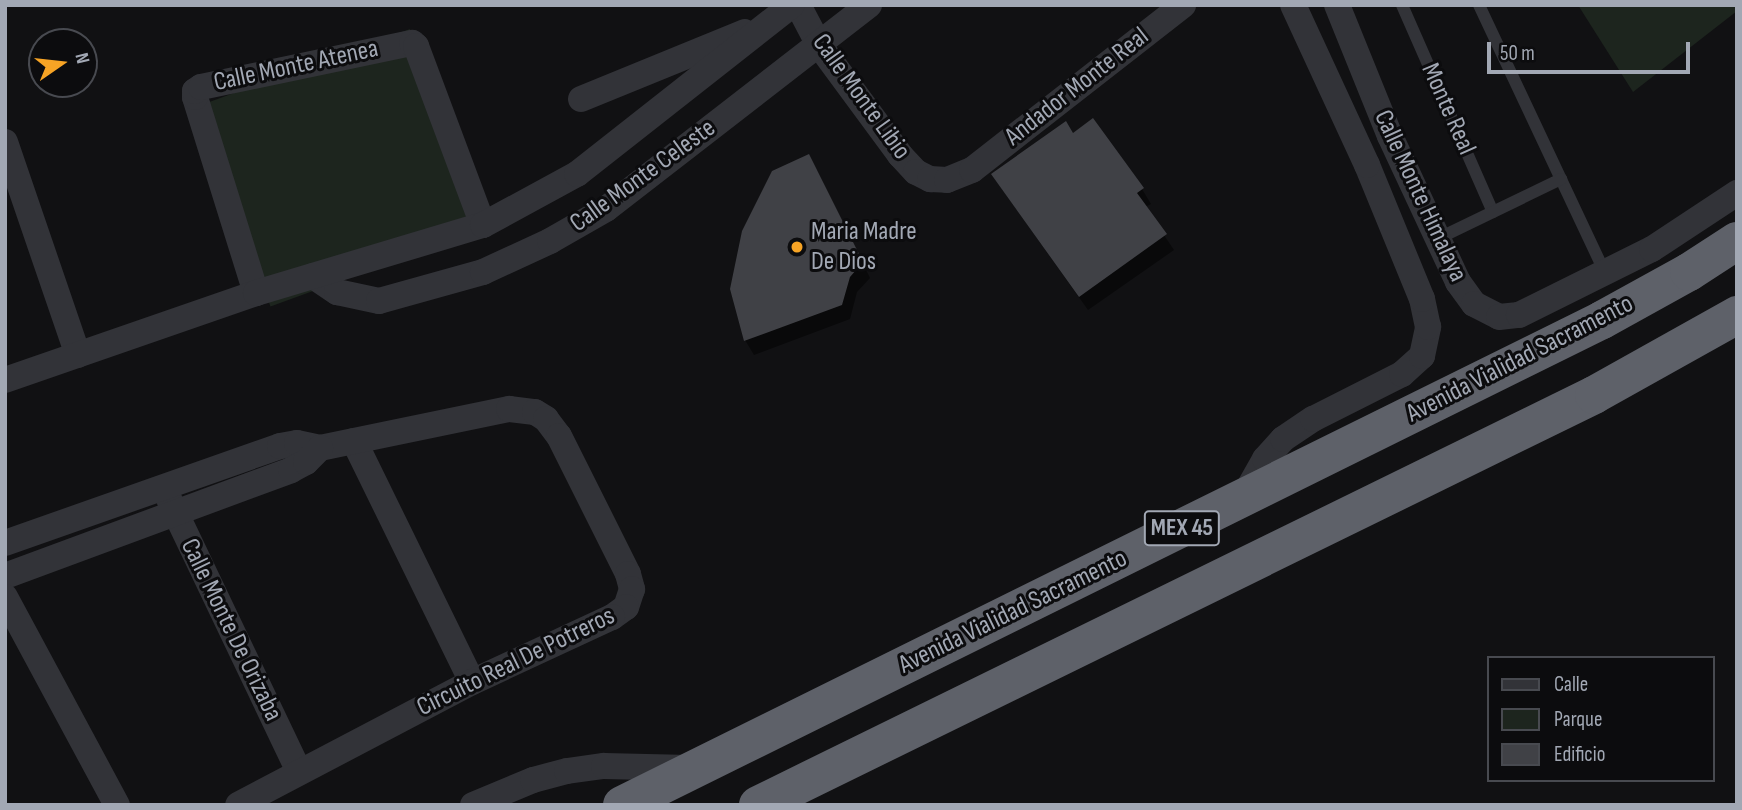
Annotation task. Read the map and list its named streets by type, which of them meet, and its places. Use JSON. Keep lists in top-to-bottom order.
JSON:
{
  "streets": {
    "highway": ["Avenida Vialidad Sacramento", "MEX 45"],
    "street": [
      "Calle Monte Atenea",
      "Andador Monte Real",
      "Calle Monte Libio",
      "Calle Monte Celeste",
      "Calle Monte Himalaya",
      "Calle Monte De Orizaba",
      "Circuito Real De Potreros"
    ],
    "lane": ["Monte Real"]
  },
  "crossings": [
    ["Calle Monte Atenea", "Calle Monte Celeste"],
    ["Andador Monte Real", "Calle Monte Libio"],
    ["Calle Monte Libio", "Calle Monte Celeste"],
    ["Calle Monte Himalaya", "Avenida Vialidad Sacramento"],
    ["Calle Monte De Orizaba", "Circuito Real De Potreros"]
  ],
  "places": ["Maria Madre De Dios"],
  "legend": ["Calle", "Parque", "Edificio"],
  "scale_bar": "50 m",
  "north": "right"
}
